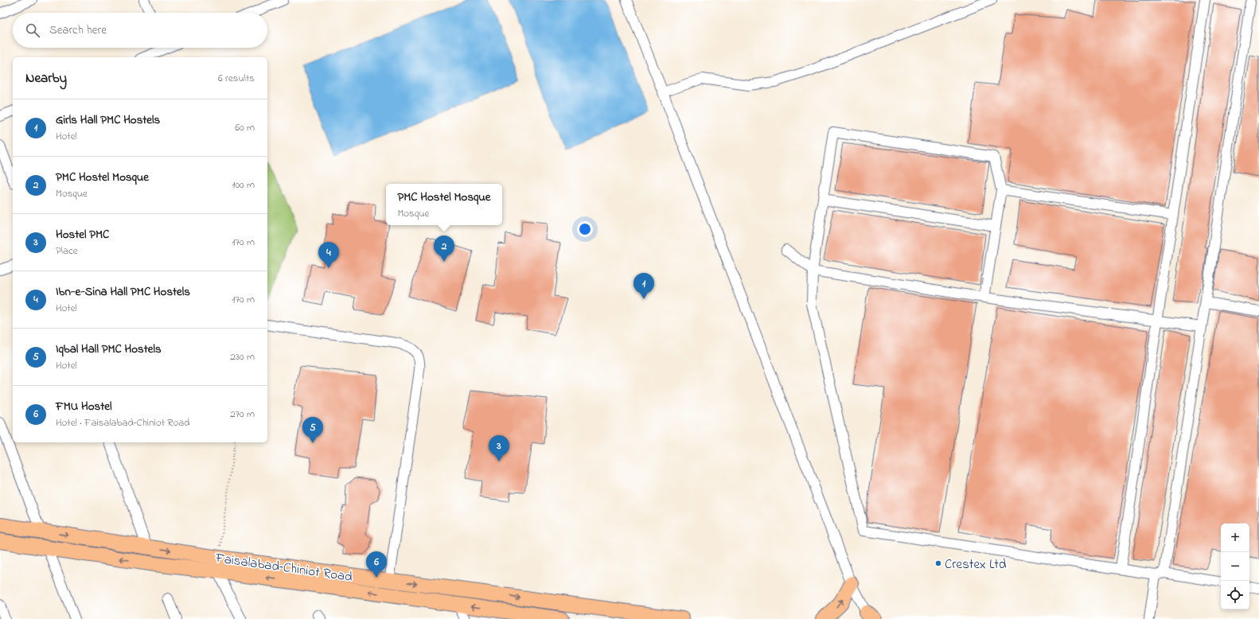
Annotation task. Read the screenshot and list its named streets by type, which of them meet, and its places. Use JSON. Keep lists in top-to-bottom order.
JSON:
{
  "streets": {
    "highway": ["Faisalabad–Chiniot Road"]
  },
  "places": ["Crestex Ltd"],
  "page": {
    "search": "Search here",
    "heading": ["Nearby", "6 results"],
    "list": [
      {
        "mark": "1",
        "name": "Girls Hall PMC Hostels",
        "note": "Hotel",
        "value": "60 m"
      },
      {
        "mark": "2",
        "name": "PMC Hostel Mosque",
        "note": "Mosque",
        "value": "100 m"
      },
      {
        "mark": "3",
        "name": "Hostel PMC",
        "note": "Place",
        "value": "170 m"
      },
      {
        "mark": "4",
        "name": "Ibn-e-Sina Hall PMC Hostels",
        "note": "Hotel",
        "value": "170 m"
      },
      {
        "mark": "5",
        "name": "Iqbal Hall PMC Hostels",
        "note": "Hotel",
        "value": "230 m"
      },
      {
        "mark": "6",
        "name": "FMU Hostel",
        "note": "Hotel · Faisalabad–Chiniot Road",
        "value": "270 m"
      }
    ],
    "popup": ["PMC Hostel Mosque", "Mosque"],
    "pins": [
      "2",
      "4",
      "1",
      "5",
      "3",
      "6"
    ],
    "map_buttons": ["+", "−"]
  }
}
